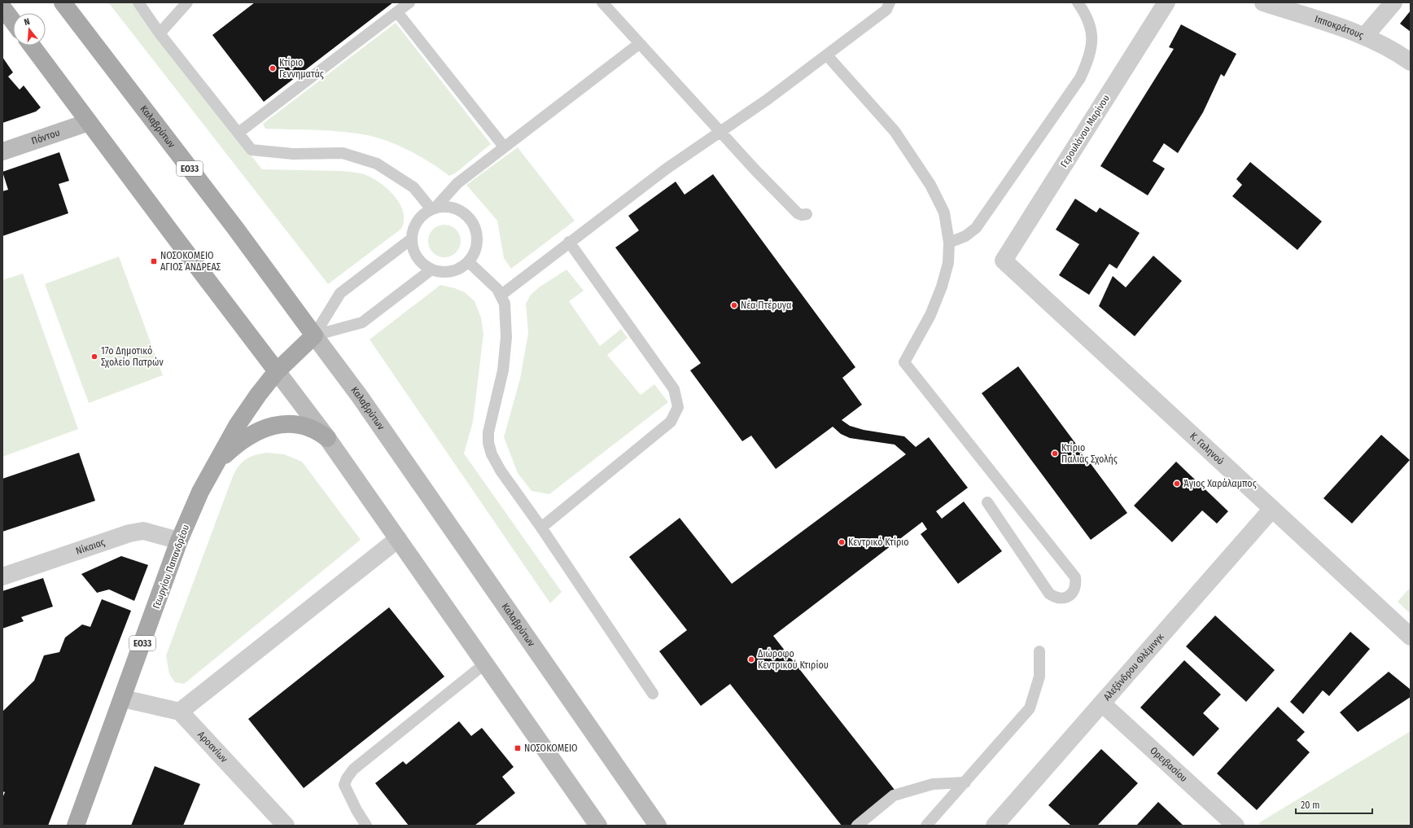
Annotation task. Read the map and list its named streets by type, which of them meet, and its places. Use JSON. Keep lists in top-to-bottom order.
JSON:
{
  "streets": {
    "main road": [
      "Καλαβρύτων",
      "Πόντου",
      "ΕΟ33",
      "Γεωργίου Παπανδρέου"
    ],
    "street": [
      "Ιπποκράτους",
      "Γερουλάνου Μαρίνου",
      "Κ. Γαληνού",
      "Νίκαιας",
      "Αλεξάνδρου Φλέμινγκ",
      "Αροανίων",
      "Ορειβασίου"
    ]
  },
  "crossings": [
    ["Καλαβρύτων", "Γεωργίου Παπανδρέου"],
    ["Γερουλάνου Μαρίνου", "Κ. Γαληνού"],
    ["Κ. Γαληνού", "Αλεξάνδρου Φλέμινγκ"],
    ["Νίκαιας", "Γεωργίου Παπανδρέου"],
    ["Αλεξάνδρου Φλέμινγκ", "Ορειβασίου"]
  ],
  "places": {
    "other": [
      "Κτίριο Γεννηματάς",
      "Νέα Πτέρυγα",
      "17ο Δημοτικό Σχολείο Πατρών",
      "Κτίριο Παλιάς Σχολής",
      "Άγιος Χαράλαμπος",
      "Κεντρικό Κτίριο",
      "Διώροφο Κεντρικού Κτιρίου"
    ],
    "transit": ["ΝΟΣΟΚΟΜΕΙΟ ΑΓΙΟΣ ΑΝΔΡΕΑΣ", "ΝΟΣΟΚΟΜΕΙΟ"]
  },
  "scale_bar": "20 m",
  "north": "top"
}
